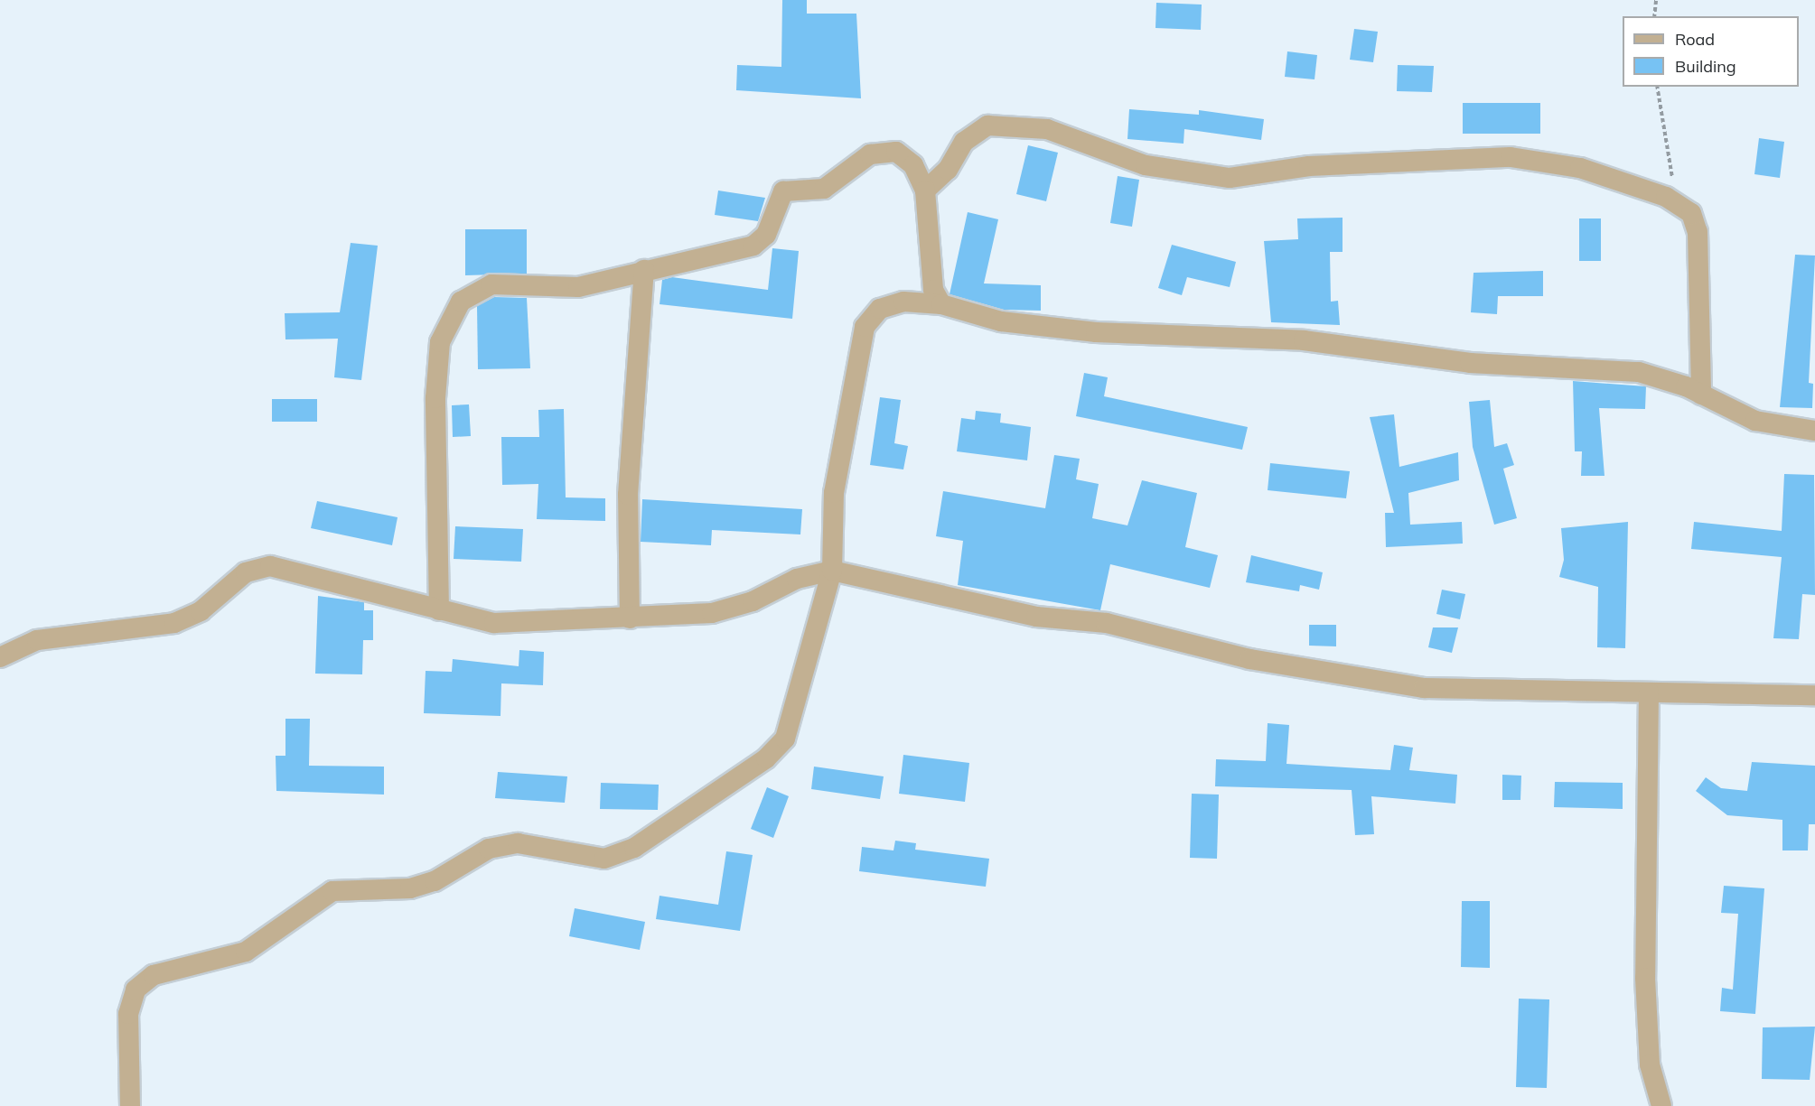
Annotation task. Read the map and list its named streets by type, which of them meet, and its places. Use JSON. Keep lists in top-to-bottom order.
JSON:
{
  "legend": ["Road", "Building"]
}
